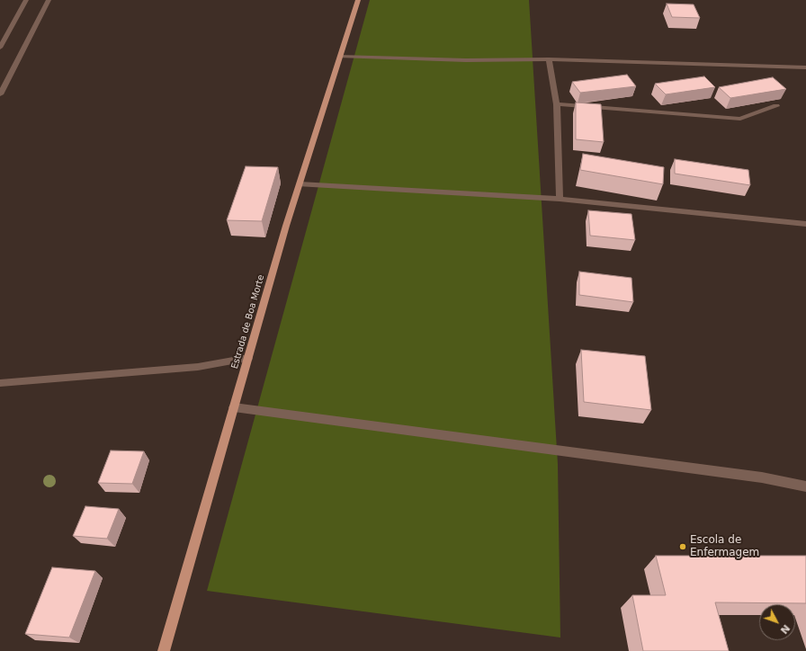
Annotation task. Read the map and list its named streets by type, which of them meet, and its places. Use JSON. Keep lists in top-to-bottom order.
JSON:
{
  "streets": {
    "main road": ["Estrada de Boa Morte"]
  },
  "places": ["Escola de Enfermagem"],
  "north": "bottom right"
}
